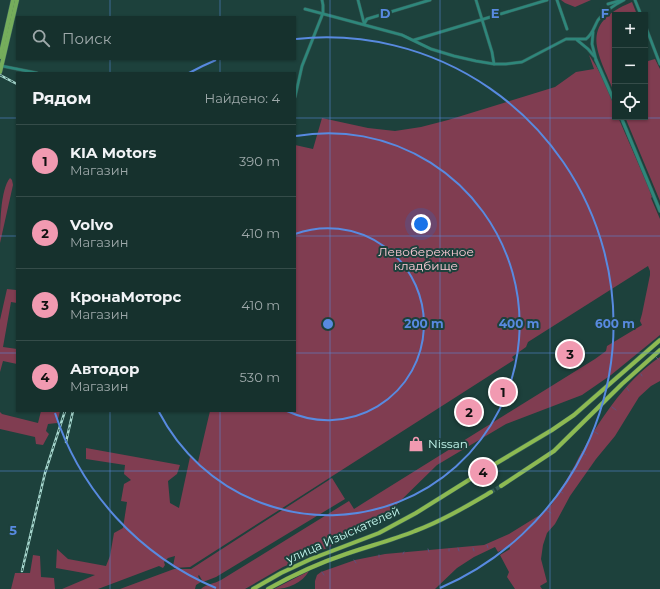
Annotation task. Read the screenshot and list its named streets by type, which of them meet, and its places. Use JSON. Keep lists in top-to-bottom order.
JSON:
{
  "streets": {
    "highway": ["улица Изыскателей"]
  },
  "parks": ["Левобережное кладбище"],
  "places": {
    "shop": ["Nissan"]
  },
  "page": {
    "map_buttons": ["+", "−"],
    "search": "Поиск",
    "heading": ["Рядом", "Найдено: 4"],
    "list": [
      {
        "mark": "1",
        "name": "KIA Motors",
        "note": "Магазин",
        "value": "390 m"
      },
      {
        "mark": "2",
        "name": "Volvo",
        "note": "Магазин",
        "value": "410 m"
      },
      {
        "mark": "3",
        "name": "КронаМоторс",
        "note": "Магазин",
        "value": "410 m"
      },
      {
        "mark": "4",
        "name": "Автодор",
        "note": "Магазин",
        "value": "530 m"
      }
    ],
    "pins": [
      "3",
      "1",
      "2",
      "4"
    ]
  },
  "grid": {
    "columns": ["D", "E", "F"],
    "rows": ["5"]
  },
  "rings": ["200 m", "400 m", "600 m"]
}
